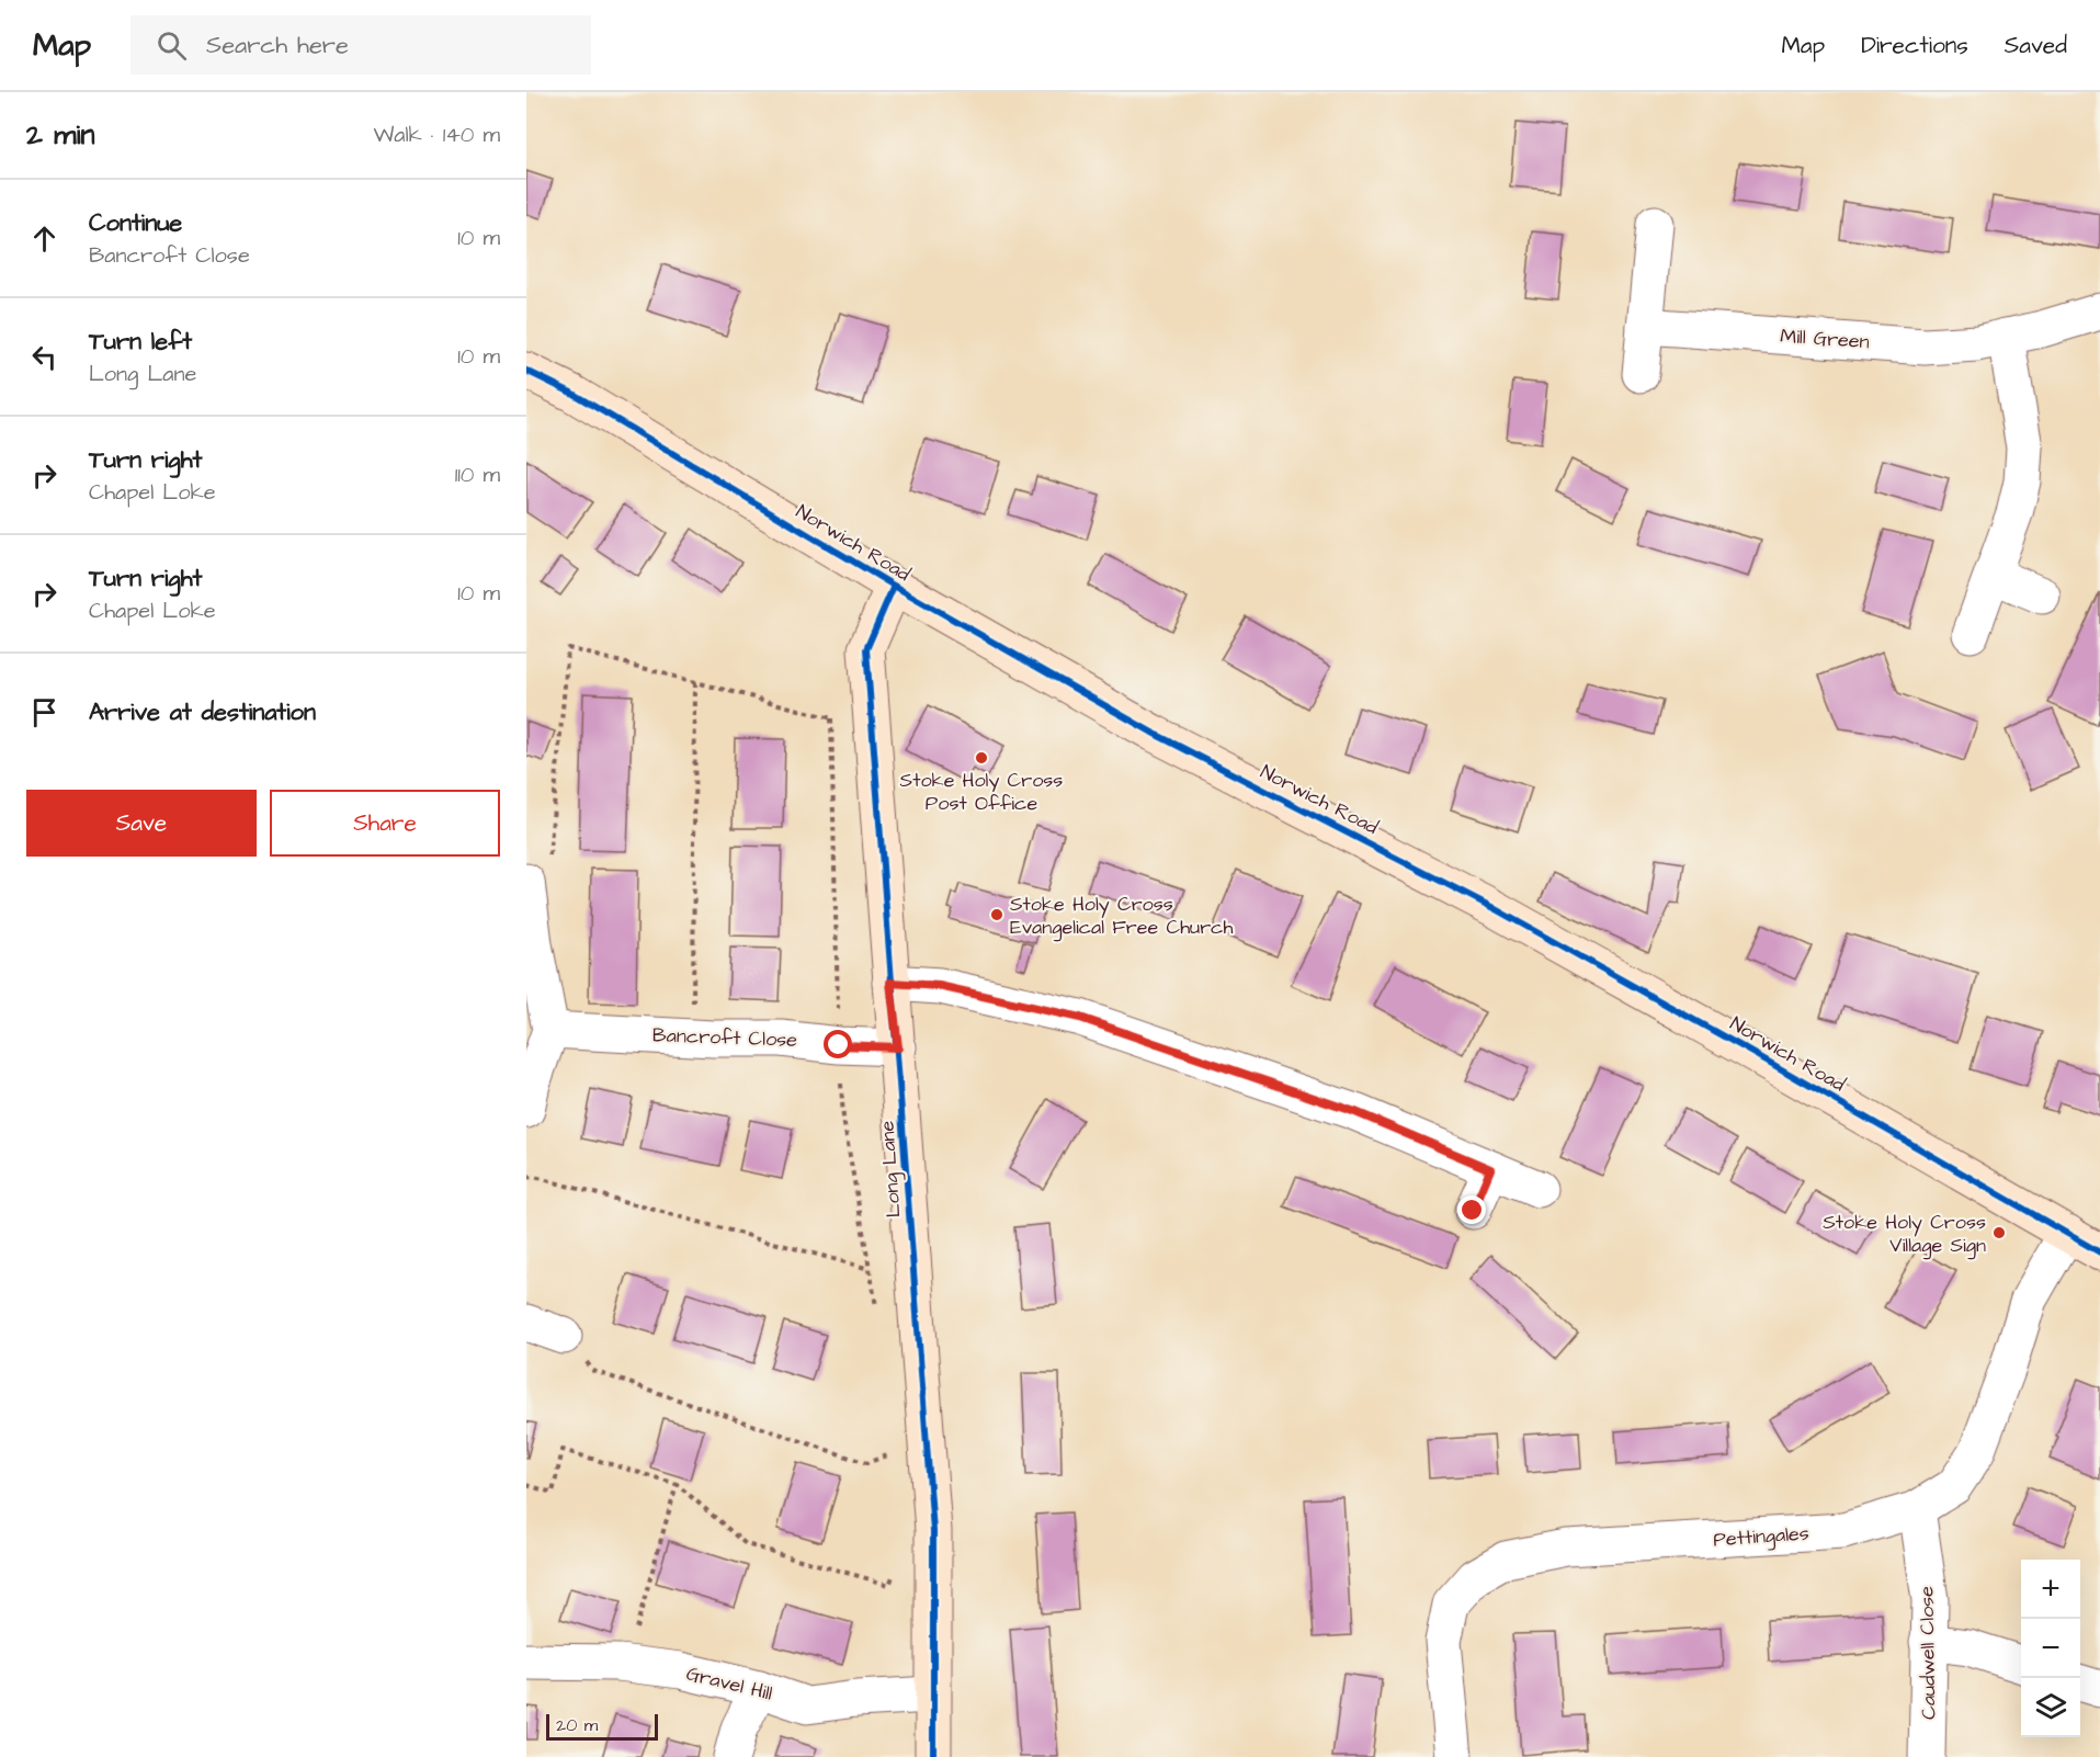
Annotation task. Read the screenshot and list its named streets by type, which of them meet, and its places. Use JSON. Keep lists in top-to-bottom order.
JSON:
{
  "streets": {
    "street": [
      "Mill Green",
      "Norwich Road",
      "Bancroft Close",
      "Long Lane",
      "Pettingales",
      "Caudwell Close",
      "Gravel Hill"
    ]
  },
  "crossings": [
    ["Norwich Road", "Long Lane"],
    ["Norwich Road", "Pettingales"],
    ["Bancroft Close", "Long Lane"],
    ["Long Lane", "Gravel Hill"],
    ["Pettingales", "Caudwell Close"]
  ],
  "places": ["Stoke Holy Cross Post Office", "Stoke Holy Cross Evangelical Free Church", "Stoke Holy Cross Village Sign"],
  "scale_bar": "20 m",
  "page": {
    "header": "Map",
    "search": "Search here",
    "nav": ["Map", "Directions", "Saved"],
    "heading": ["2 min", "Walk · 140 m"],
    "list": [
      ["Continue", "Bancroft Close", "10 m"],
      ["Turn left", "Long Lane", "10 m"],
      ["Turn right", "Chapel Loke", "110 m"],
      ["Turn right", "Chapel Loke", "10 m"],
      "Arrive at destination"
    ],
    "buttons": ["Save", "Share"],
    "map_buttons": ["+", "−"],
    "scale": "20 m"
  }
}
